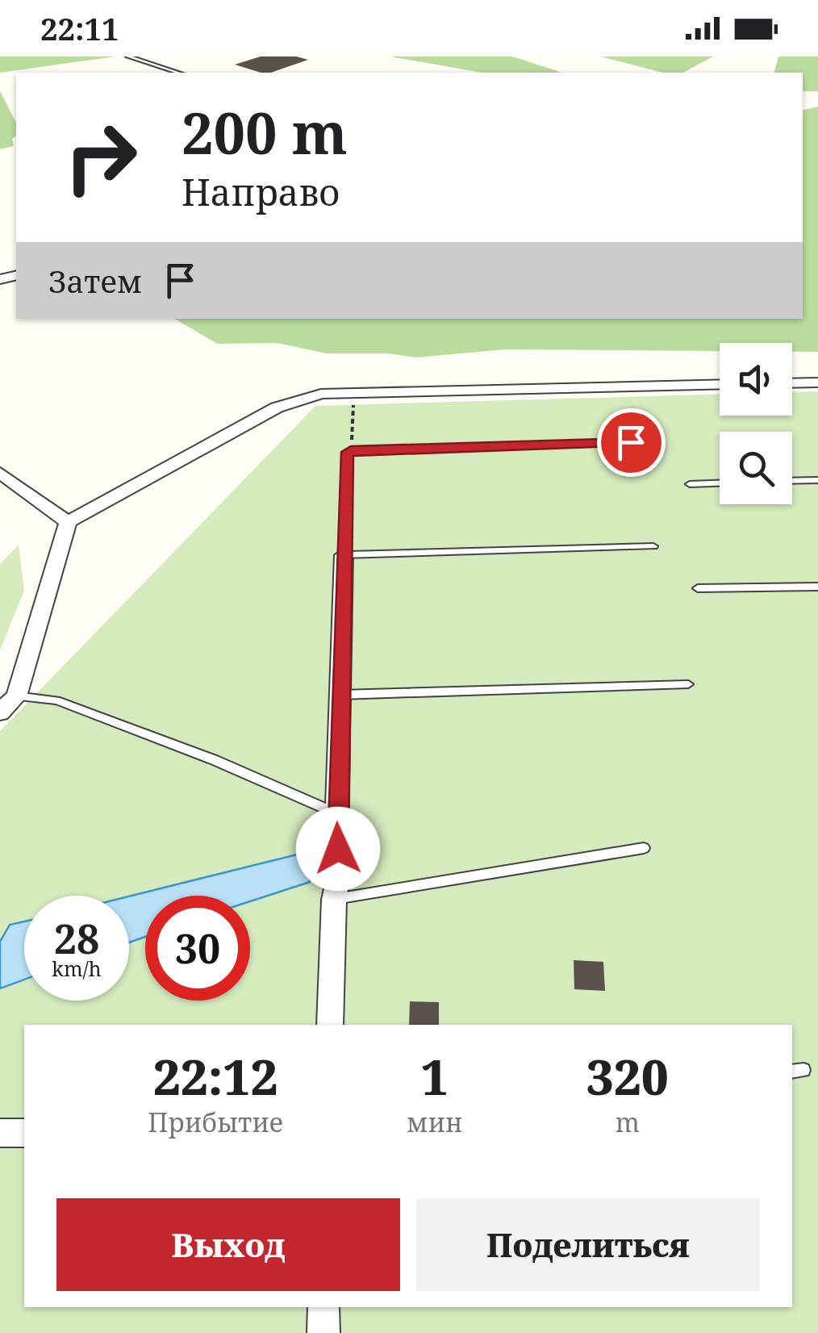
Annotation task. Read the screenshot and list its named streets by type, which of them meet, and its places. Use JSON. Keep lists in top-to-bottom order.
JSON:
{
  "page": {
    "status": "22:11",
    "turn": ["200 m", "Направо"],
    "then": "Затем",
    "speed": "28 km/h",
    "limit": "30",
    "eta": [
      "22:12",
      "Прибытие",
      "1",
      "мин",
      "320",
      "m"
    ],
    "buttons": ["Выход", "Поделиться"]
  }
}
